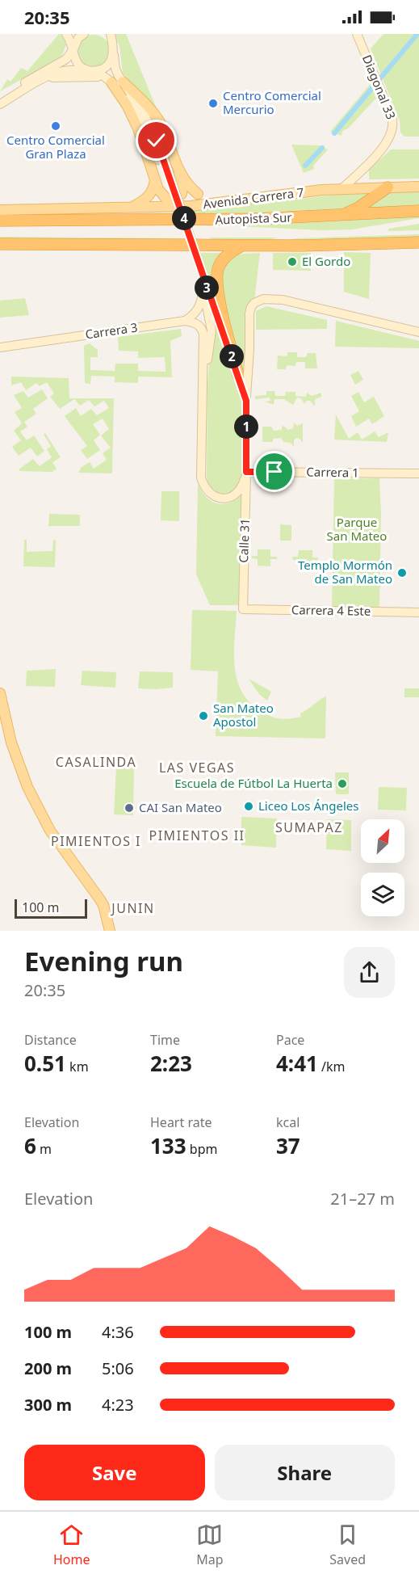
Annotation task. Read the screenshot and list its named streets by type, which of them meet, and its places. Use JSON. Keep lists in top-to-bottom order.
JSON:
{
  "streets": {
    "highway": ["Autopista Sur"],
    "main road": [
      "Diagonal 33",
      "Avenida Carrera 7",
      "Carrera 3",
      "Carrera 1",
      "Calle 31",
      "Carrera 4 Este"
    ]
  },
  "crossings": [
    ["Diagonal 33", "Avenida Carrera 7"],
    ["Carrera 1", "Calle 31"],
    ["Calle 31", "Carrera 4 Este"]
  ],
  "districts": [
    "CASALINDA",
    "LAS VEGAS",
    "SUMAPAZ",
    "PIMIENTOS II",
    "PIMIENTOS I",
    "JUNIN"
  ],
  "parks": ["Parque San Mateo"],
  "places": [
    "Centro Comercial Mercurio",
    "Centro Comercial Gran Plaza",
    "El Gordo",
    "Templo Mormón de San Mateo",
    "San Mateo Apostol",
    "Escuela de Fútbol La Huerta",
    "Liceo Los Ángeles",
    "CAI San Mateo"
  ],
  "scale_bar": "100 m",
  "north": "top right",
  "page": {
    "status": "20:35",
    "pins": [
      "4",
      "3",
      "2",
      "1"
    ],
    "scale": "100 m",
    "heading": ["Evening run", "20:35"],
    "stats": [
      ["Distance", "0.51 km"],
      ["Time", "2:23"],
      ["Pace", "4:41 /km"],
      ["Elevation", "6 m"],
      ["Heart rate", "133 bpm"],
      ["kcal", "37"]
    ],
    "chart": ["Elevation", "21–27 m"],
    "list": [
      {
        "name": "100 m",
        "note": "4:36"
      },
      {
        "name": "200 m",
        "note": "5:06"
      },
      {
        "name": "300 m",
        "note": "4:23"
      }
    ],
    "buttons": ["Save", "Share"],
    "tabs": ["Home", "Map", "Saved"]
  }
}
